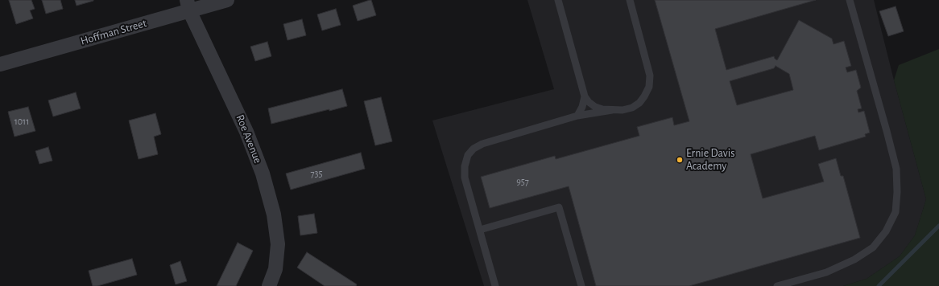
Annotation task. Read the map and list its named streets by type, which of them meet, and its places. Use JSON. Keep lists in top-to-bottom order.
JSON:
{
  "streets": {
    "street": ["Hoffman Street", "Roe Avenue"]
  },
  "crossings": [
    ["Hoffman Street", "Roe Avenue"]
  ],
  "places": ["Ernie Davis Academy"],
  "house_numbers": ["1011", "735", "957"]
}
